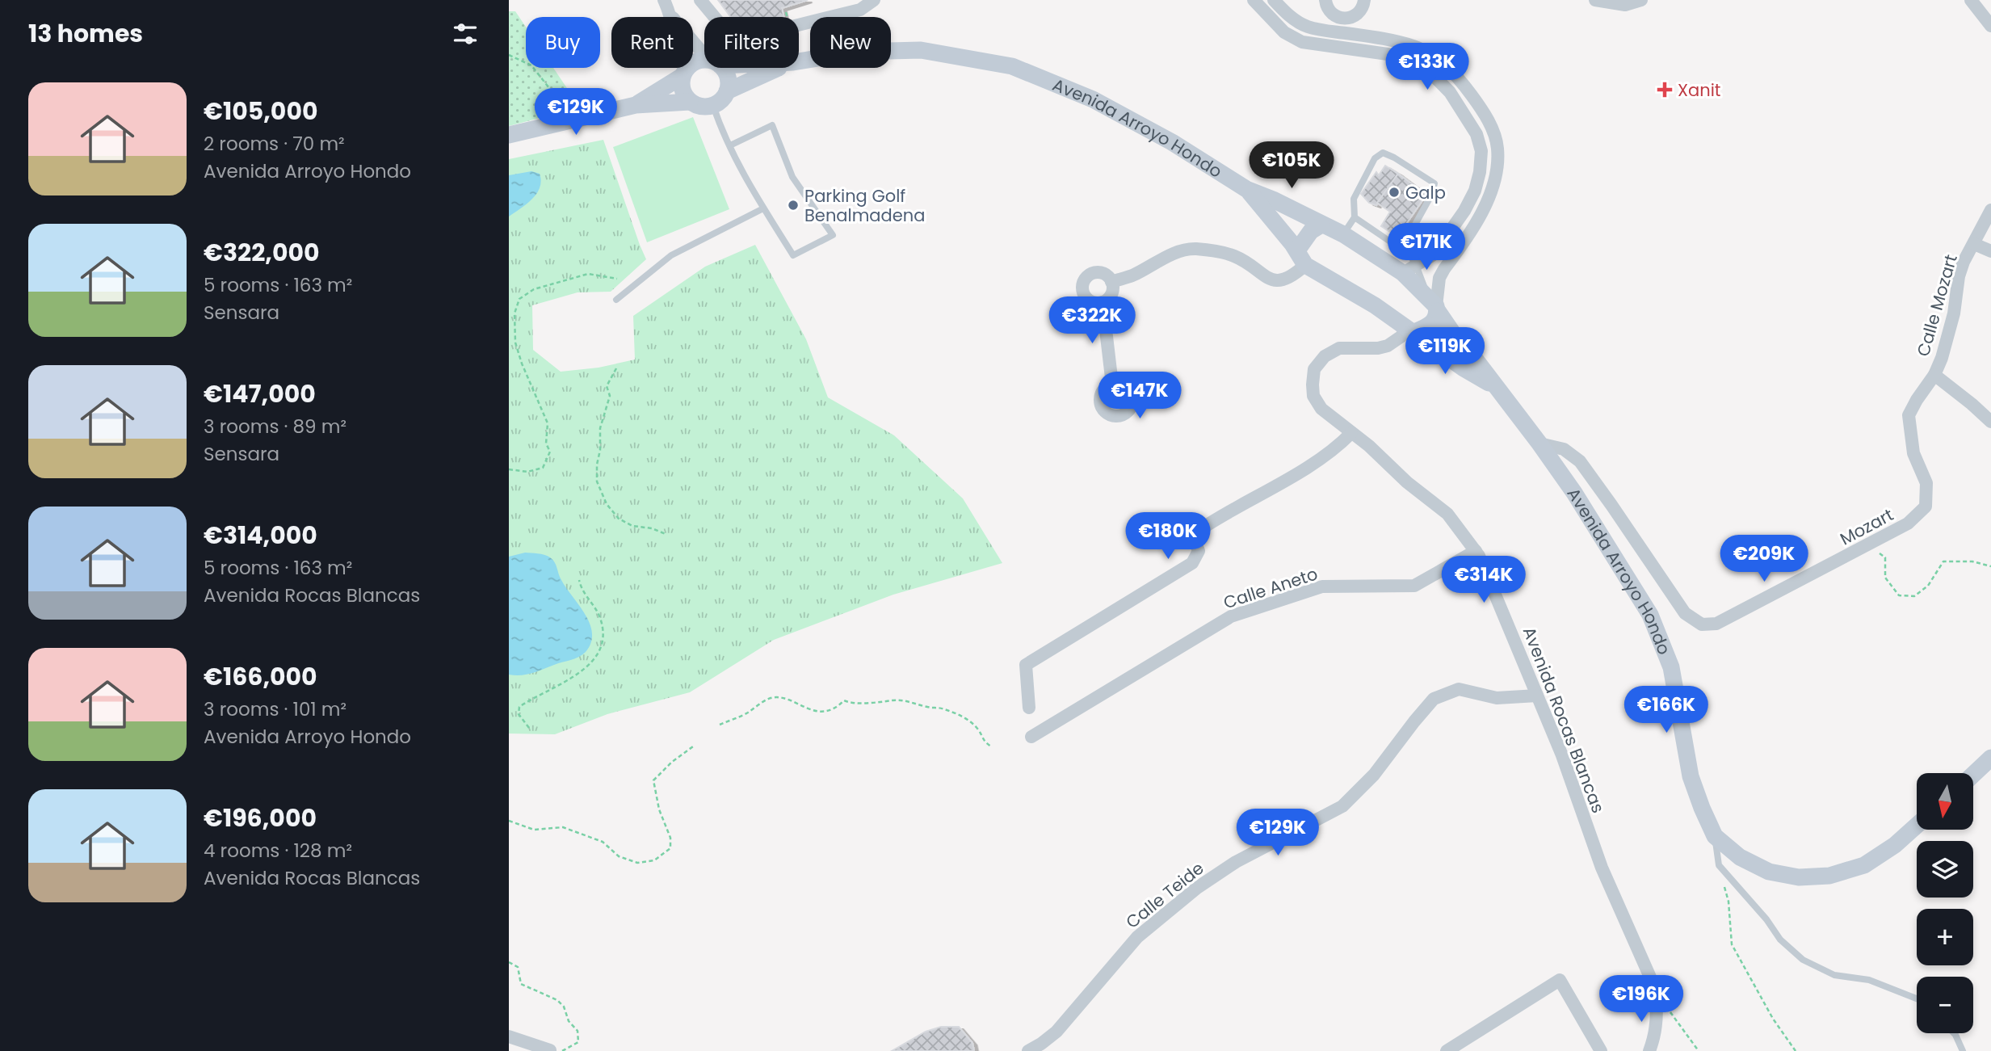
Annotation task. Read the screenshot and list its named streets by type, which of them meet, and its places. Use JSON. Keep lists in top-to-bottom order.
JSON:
{
  "streets": {
    "main road": ["Avenida Arroyo Hondo"],
    "street": [
      "Calle Mozart",
      "Mozart",
      "Calle Aneto",
      "Avenida Rocas Blancas",
      "Calle Teide"
    ]
  },
  "crossings": [
    ["Avenida Arroyo Hondo", "Mozart"],
    ["Avenida Arroyo Hondo", "Avenida Rocas Blancas"],
    ["Calle Mozart", "Mozart"],
    ["Calle Aneto", "Avenida Rocas Blancas"],
    ["Avenida Rocas Blancas", "Calle Teide"]
  ],
  "places": {
    "health": ["Xanit"],
    "other": ["Galp", "Parking Golf Benalmadena"]
  },
  "north": "bottom",
  "page": {
    "heading": "13 homes",
    "chip": [
      "Buy",
      "Rent",
      "Filters",
      "New"
    ],
    "price": [
      "€133K",
      "€129K",
      "€105K",
      "€171K",
      "€322K",
      "€119K",
      "€147K",
      "€180K",
      "€209K",
      "€314K",
      "€166K",
      "€129K",
      "€196K"
    ],
    "list": [
      {
        "name": "€105,000",
        "note": "2 rooms · 70 m² · Avenida Arroyo Hondo"
      },
      {
        "name": "€322,000",
        "note": "5 rooms · 163 m² · Sensara"
      },
      {
        "name": "€147,000",
        "note": "3 rooms · 89 m² · Sensara"
      },
      {
        "name": "€314,000",
        "note": "5 rooms · 163 m² · Avenida Rocas Blancas"
      },
      {
        "name": "€166,000",
        "note": "3 rooms · 101 m² · Avenida Arroyo Hondo"
      },
      {
        "name": "€196,000",
        "note": "4 rooms · 128 m² · Avenida Rocas Blancas"
      }
    ],
    "map_buttons": ["+", "−"]
  }
}
